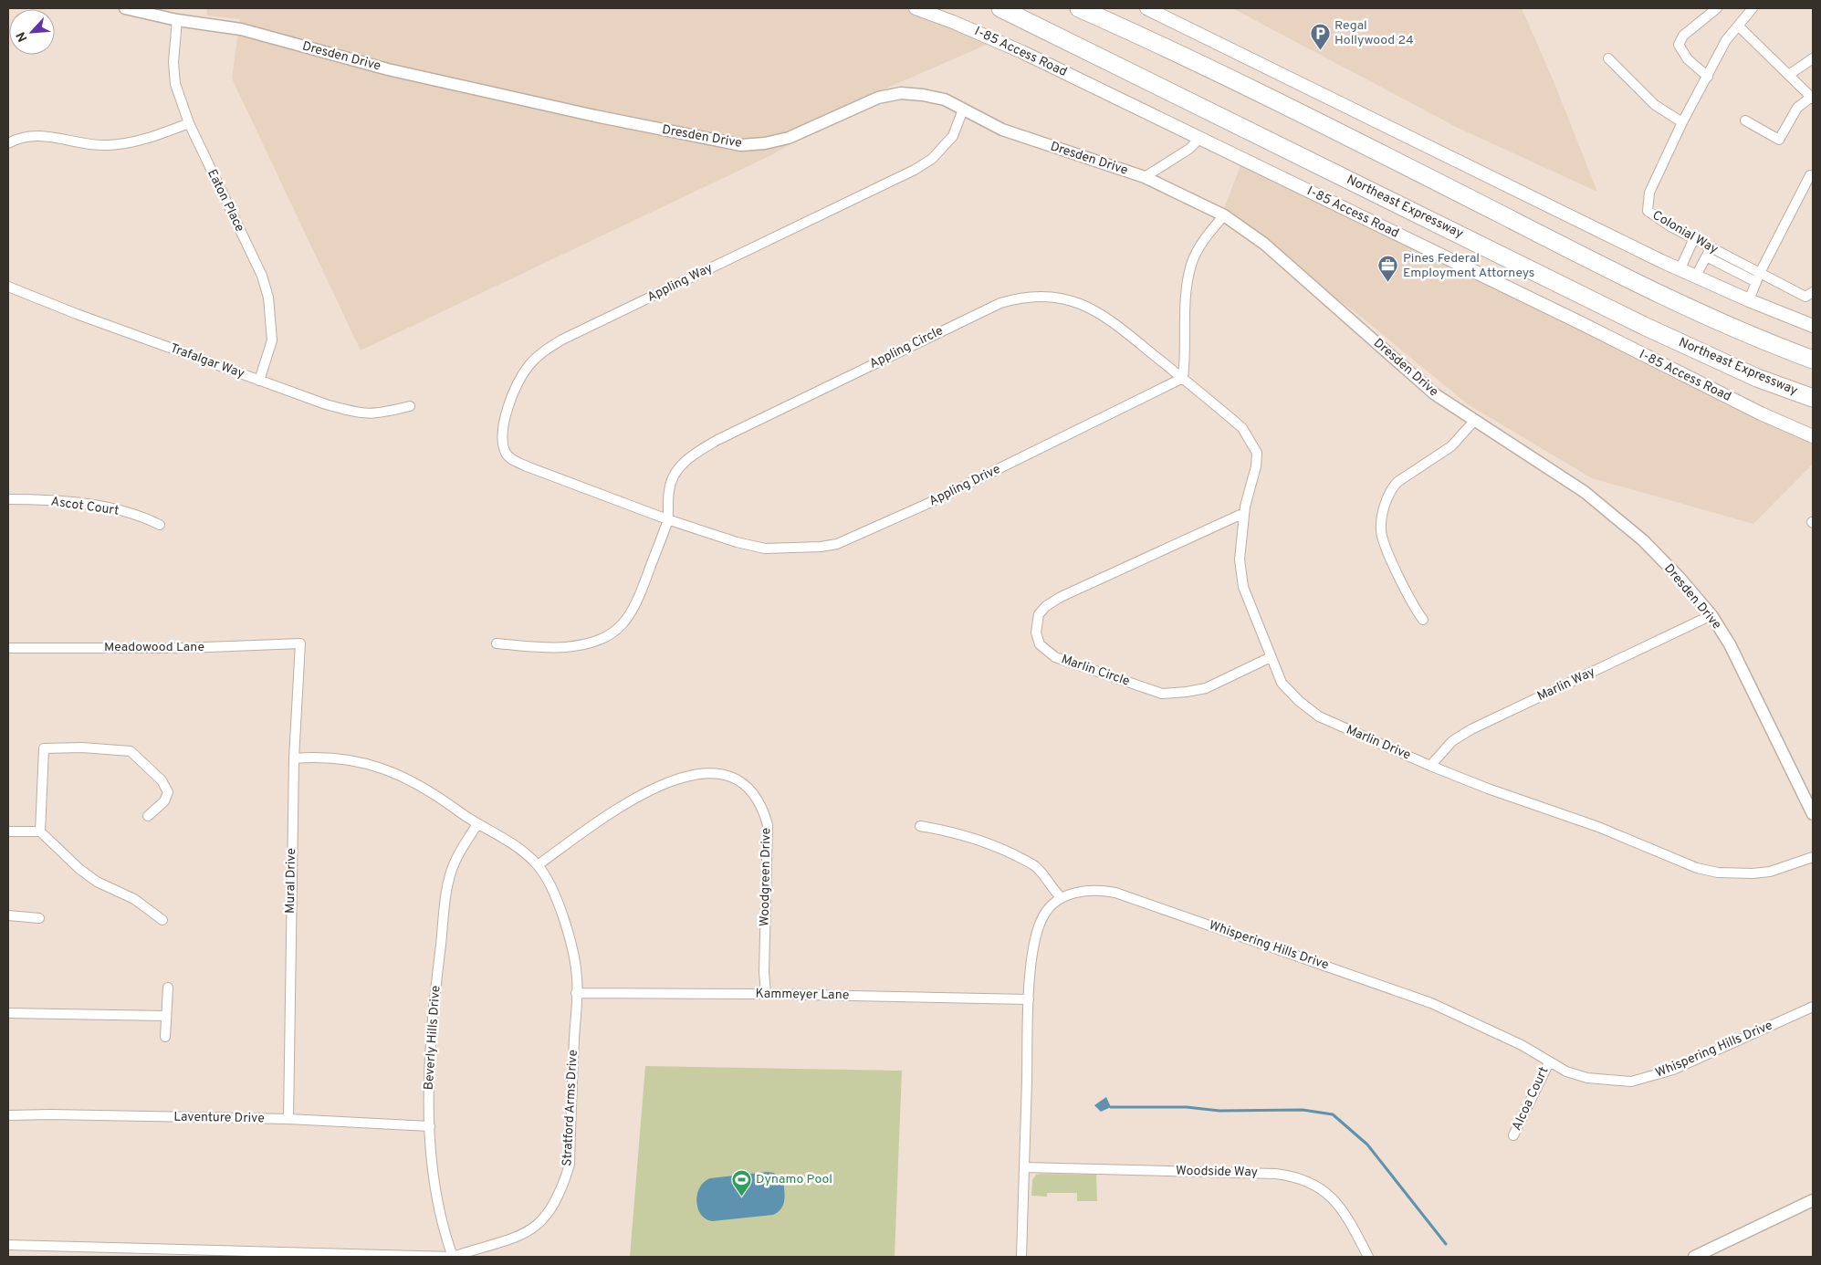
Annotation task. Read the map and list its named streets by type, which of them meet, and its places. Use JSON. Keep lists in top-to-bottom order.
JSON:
{
  "streets": {
    "highway": ["Northeast Expressway"],
    "main road": ["I-85 Access Road"],
    "street": [
      "Dresden Drive",
      "Eaton Place",
      "Colonial Way",
      "Appling Way",
      "Appling Circle",
      "Trafalgar Way",
      "Appling Drive",
      "Ascot Court",
      "Meadowood Lane",
      "Marlin Circle",
      "Marlin Way",
      "Marlin Drive",
      "Woodgreen Drive",
      "Mural Drive",
      "Whispering Hills Drive",
      "Kammeyer Lane",
      "Beverly Hills Drive",
      "Alcoa Court",
      "Stratford Arms Drive",
      "Laventure Drive",
      "Woodside Way"
    ]
  },
  "crossings": [
    ["Dresden Drive", "Eaton Place"],
    ["Dresden Drive", "Appling Way"],
    ["Dresden Drive", "Marlin Way"],
    ["Eaton Place", "Trafalgar Way"],
    ["Appling Way", "Appling Drive"],
    ["Appling Circle", "Appling Drive"],
    ["Appling Circle", "Marlin Drive"],
    ["Appling Drive", "Marlin Drive"],
    ["Meadowood Lane", "Mural Drive"],
    ["Marlin Circle", "Marlin Drive"],
    ["Marlin Way", "Marlin Drive"],
    ["Woodgreen Drive", "Kammeyer Lane"],
    ["Woodgreen Drive", "Stratford Arms Drive"],
    ["Mural Drive", "Stratford Arms Drive"],
    ["Mural Drive", "Laventure Drive"],
    ["Whispering Hills Drive", "Kammeyer Lane"],
    ["Whispering Hills Drive", "Alcoa Court"],
    ["Whispering Hills Drive", "Woodside Way"],
    ["Kammeyer Lane", "Stratford Arms Drive"],
    ["Beverly Hills Drive", "Stratford Arms Drive"],
    ["Beverly Hills Drive", "Laventure Drive"]
  ],
  "places": {
    "parking": ["Regal Hollywood 24"],
    "office": ["Pines Federal Employment Attorneys"],
    "sports": ["Dynamo Pool"]
  },
  "north": "bottom left"
}
